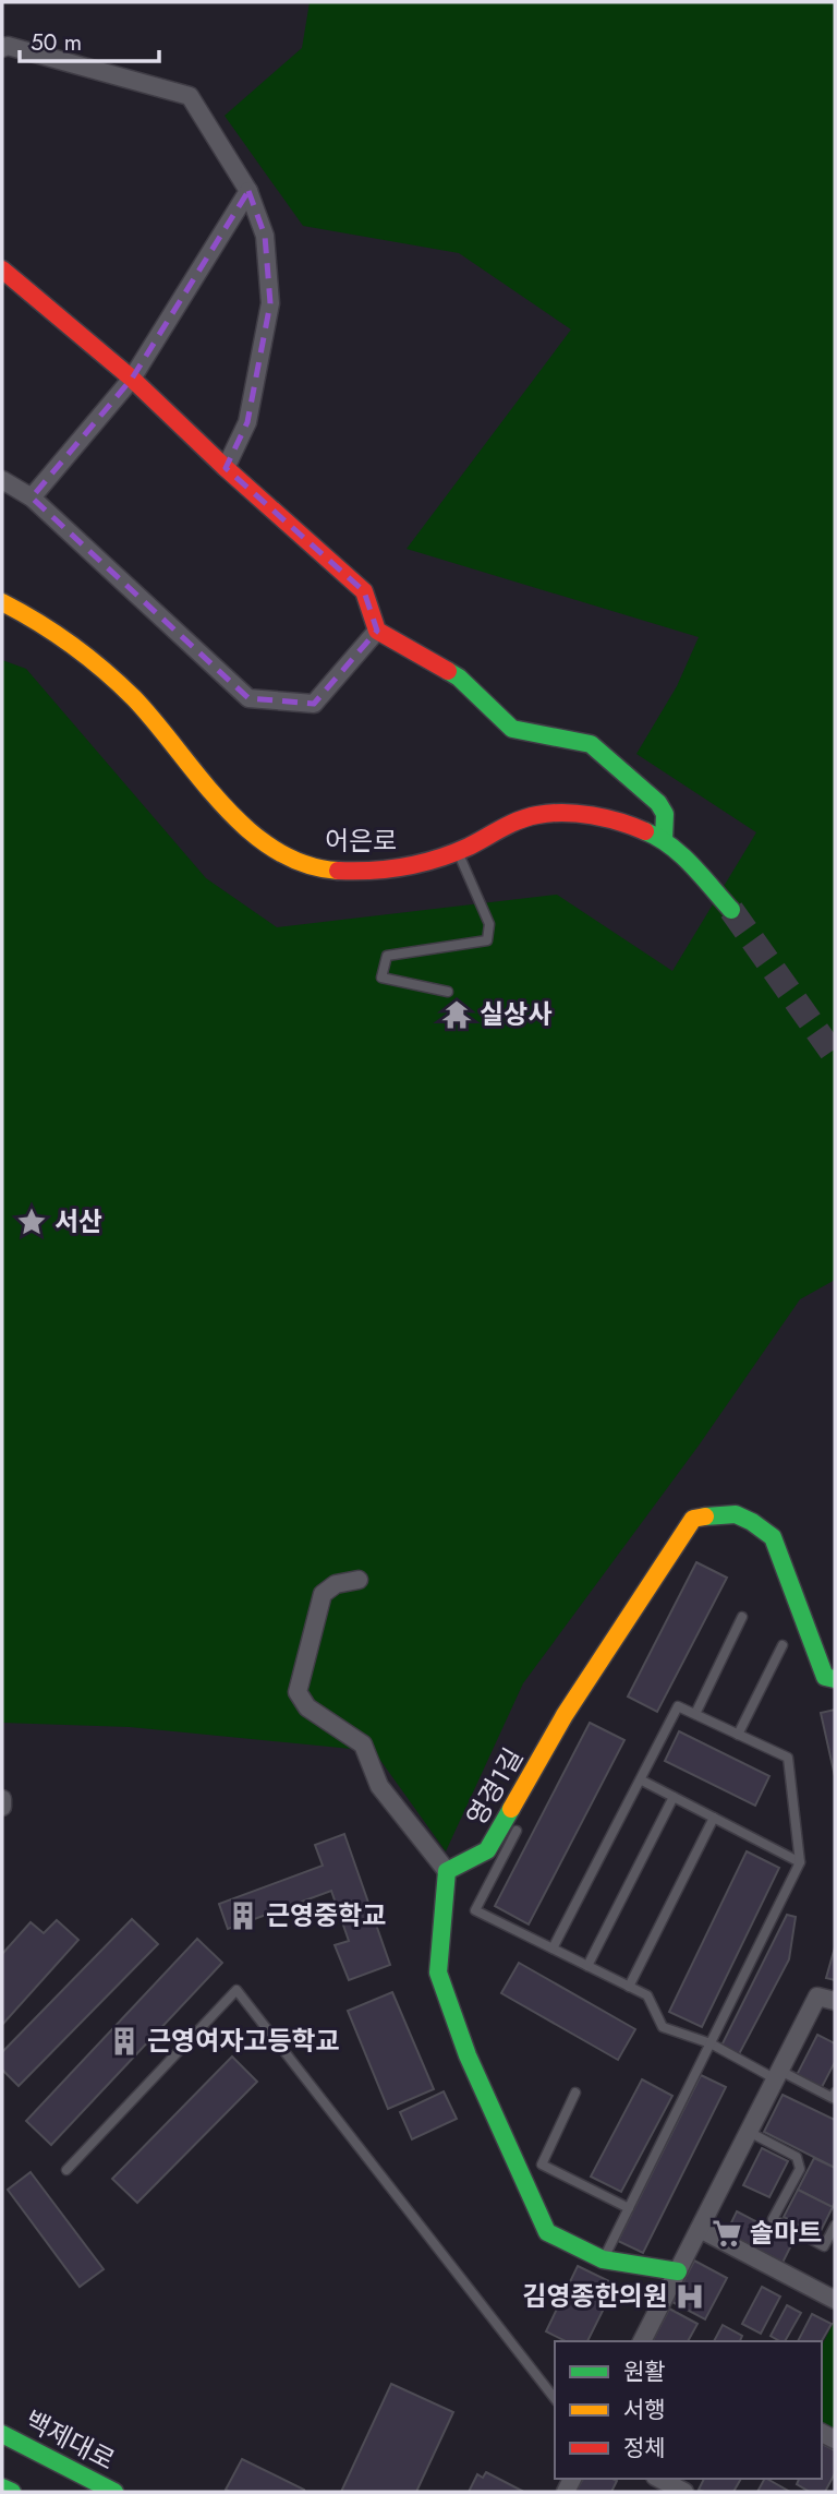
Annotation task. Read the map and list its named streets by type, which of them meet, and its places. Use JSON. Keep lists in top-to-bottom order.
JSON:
{
  "streets": {
    "street": ["어은로", "영경1길", "백제대로"]
  },
  "places": {
    "temple": ["실상사"],
    "place": ["서산"],
    "building": ["근영중학교", "근영여자고등학교"],
    "supermarket": ["솔마트"],
    "hospital": ["김영종한의원"]
  },
  "legend": ["원활", "서행", "정체"],
  "scale_bar": "50 m"
}
